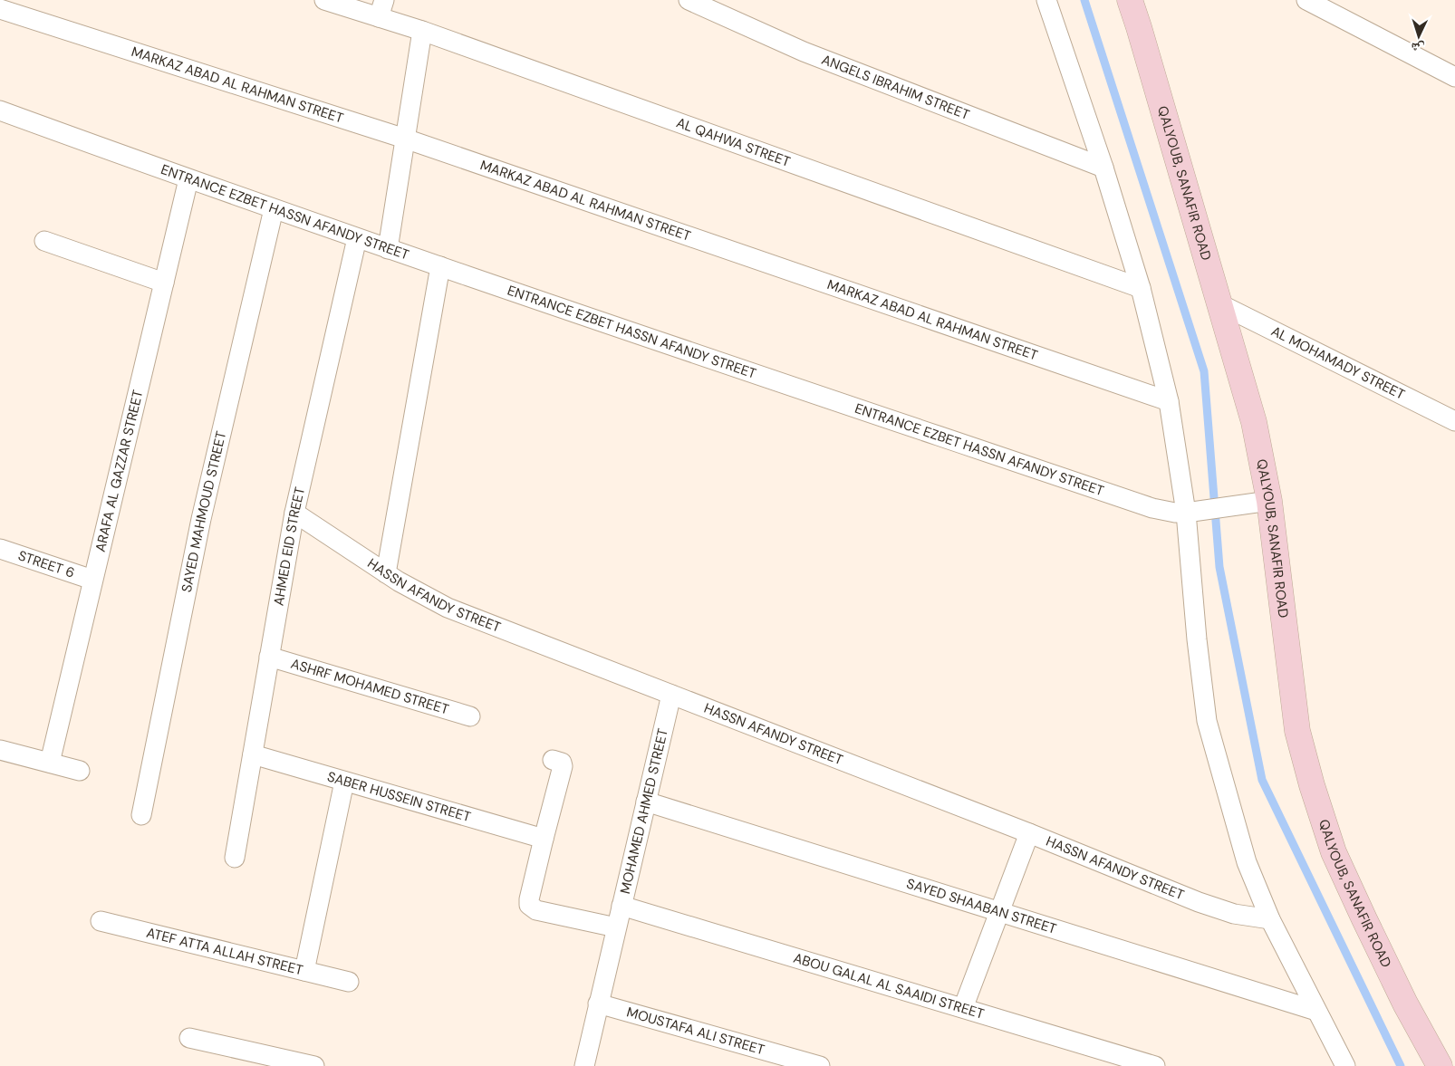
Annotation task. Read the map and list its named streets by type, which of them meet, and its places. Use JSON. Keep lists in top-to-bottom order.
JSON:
{
  "streets": {
    "street": [
      "MARKAZ ABAD AL RAHMAN STREET",
      "ANGELS IBRAHIM STREET",
      "AL QAHWA STREET",
      "QALYOUB, SANAFIR ROAD",
      "ENTRANCE EZBET HASSN AFANDY STREET",
      "AL MOHAMADY STREET",
      "ARAFA AL GAZZAR STREET",
      "SAYED MAHMOUD STREET",
      "AHMED EID STREET",
      "STREET 6",
      "HASSN AFANDY STREET",
      "ASHRF MOHAMED STREET",
      "SABER HUSSEIN STREET",
      "MOHAMED AHMED STREET",
      "SAYED SHAABAN STREET",
      "ATEF ATTA ALLAH STREET",
      "ABOU GALAL AL SAAIDI STREET",
      "MOUSTAFA ALI STREET"
    ]
  },
  "crossings": [
    ["QALYOUB, SANAFIR ROAD", "ENTRANCE EZBET HASSN AFANDY STREET"],
    ["QALYOUB, SANAFIR ROAD", "AL MOHAMADY STREET"],
    ["ENTRANCE EZBET HASSN AFANDY STREET", "ARAFA AL GAZZAR STREET"],
    ["ENTRANCE EZBET HASSN AFANDY STREET", "SAYED MAHMOUD STREET"],
    ["ENTRANCE EZBET HASSN AFANDY STREET", "AHMED EID STREET"],
    ["ARAFA AL GAZZAR STREET", "STREET 6"],
    ["AHMED EID STREET", "HASSN AFANDY STREET"],
    ["AHMED EID STREET", "ASHRF MOHAMED STREET"],
    ["AHMED EID STREET", "SABER HUSSEIN STREET"],
    ["HASSN AFANDY STREET", "MOHAMED AHMED STREET"],
    ["MOHAMED AHMED STREET", "SAYED SHAABAN STREET"],
    ["MOHAMED AHMED STREET", "ABOU GALAL AL SAAIDI STREET"],
    ["MOHAMED AHMED STREET", "MOUSTAFA ALI STREET"]
  ],
  "north": "bottom"
}
